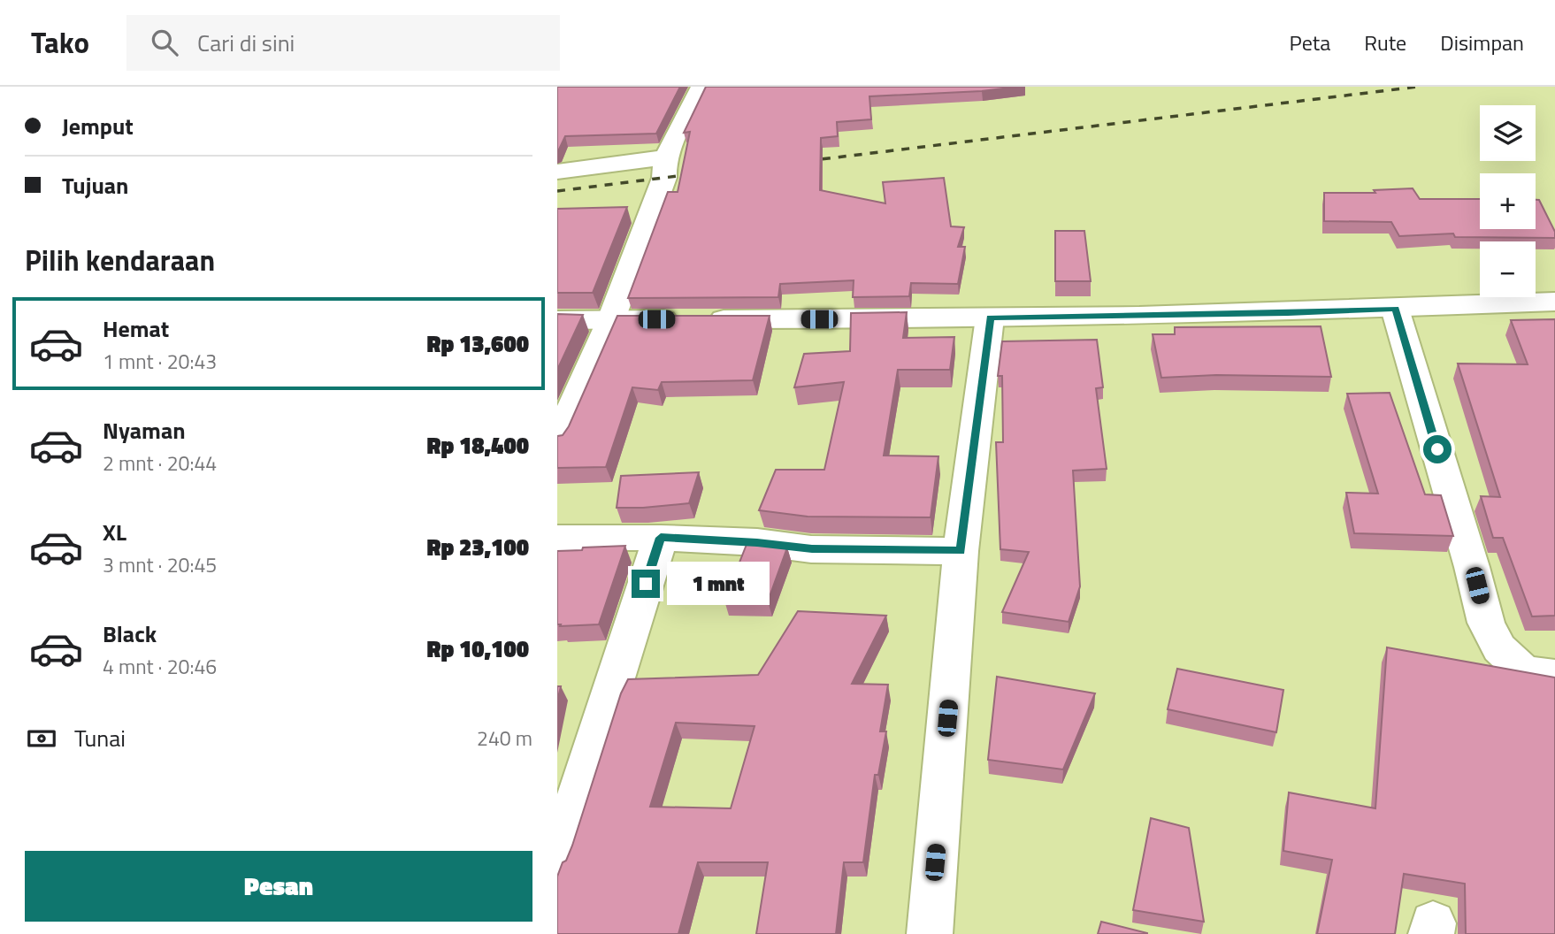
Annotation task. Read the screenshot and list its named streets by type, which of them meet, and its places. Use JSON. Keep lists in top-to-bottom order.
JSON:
{
  "page": {
    "header": "Tako",
    "search": "Cari di sini",
    "nav": ["Peta", "Rute", "Disimpan"],
    "banner": ["Jemput", "Tujuan"],
    "map_buttons": ["+", "−"],
    "heading": "Pilih kendaraan",
    "list": [
      {
        "name": "Hemat",
        "note": "1 mnt · 20:43",
        "value": "Rp 13,600"
      },
      {
        "name": "Nyaman",
        "note": "2 mnt · 20:44",
        "value": "Rp 18,400"
      },
      {
        "name": "XL",
        "note": "3 mnt · 20:45",
        "value": "Rp 23,100"
      },
      {
        "name": "Black",
        "note": "4 mnt · 20:46",
        "value": "Rp 10,100"
      }
    ],
    "bubble": "1 mnt",
    "pay": ["Tunai", "240 m"],
    "buttons": "Pesan"
  }
}
